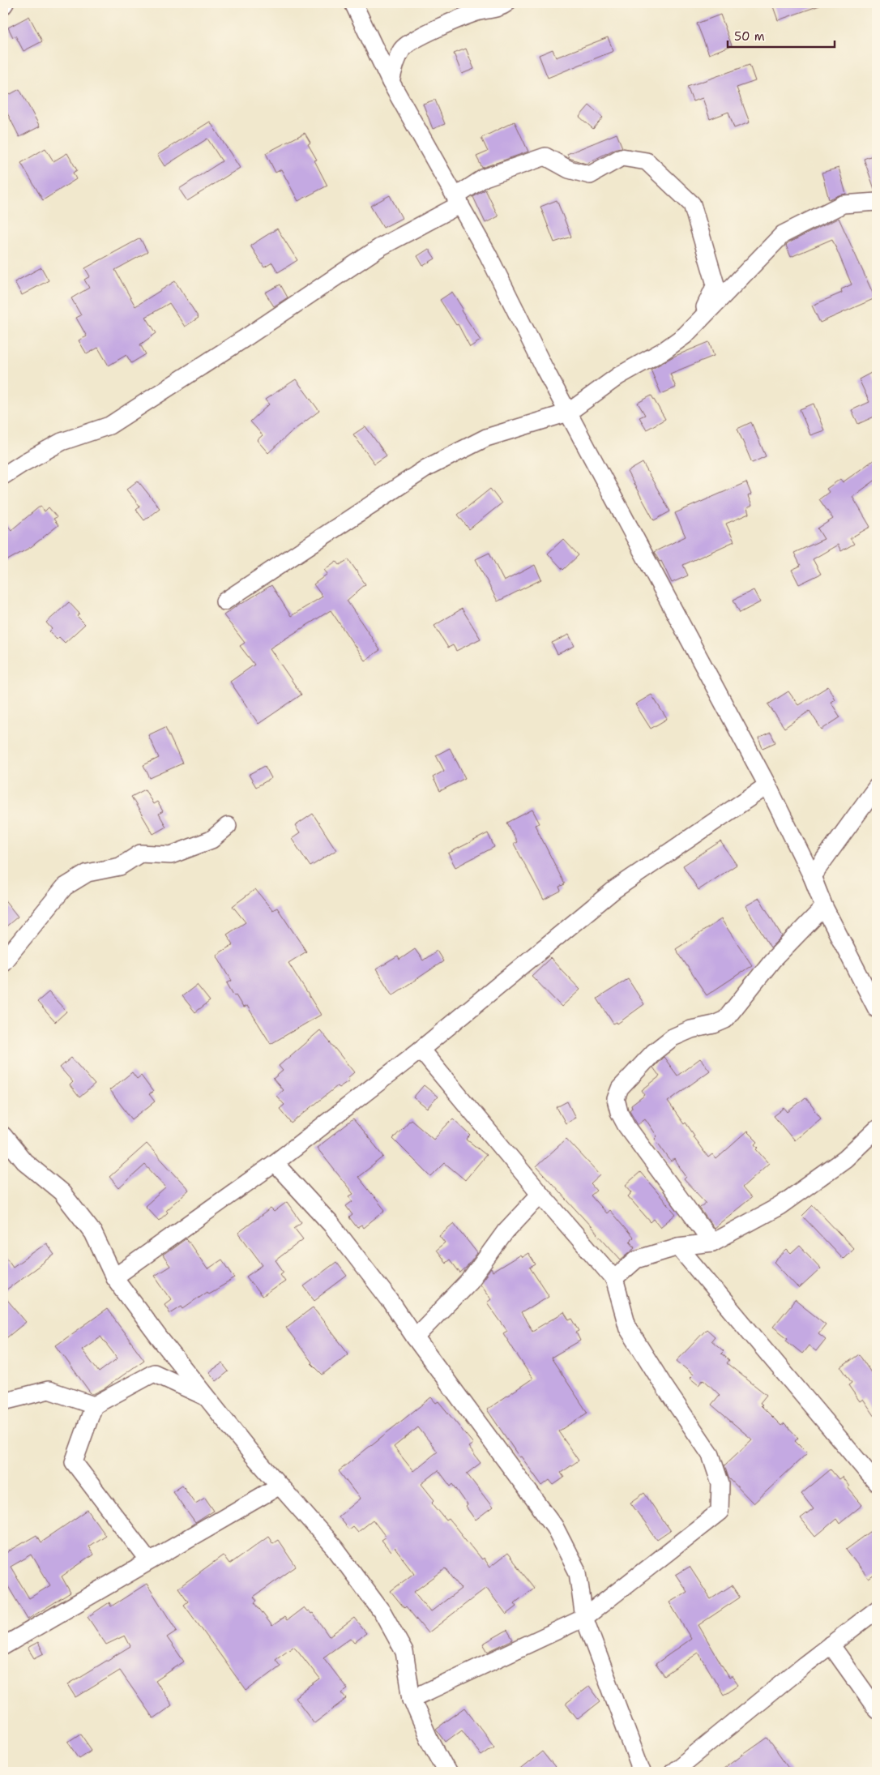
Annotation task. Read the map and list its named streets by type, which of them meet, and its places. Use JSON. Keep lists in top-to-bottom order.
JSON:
{
  "scale_bar": "50 m"
}
